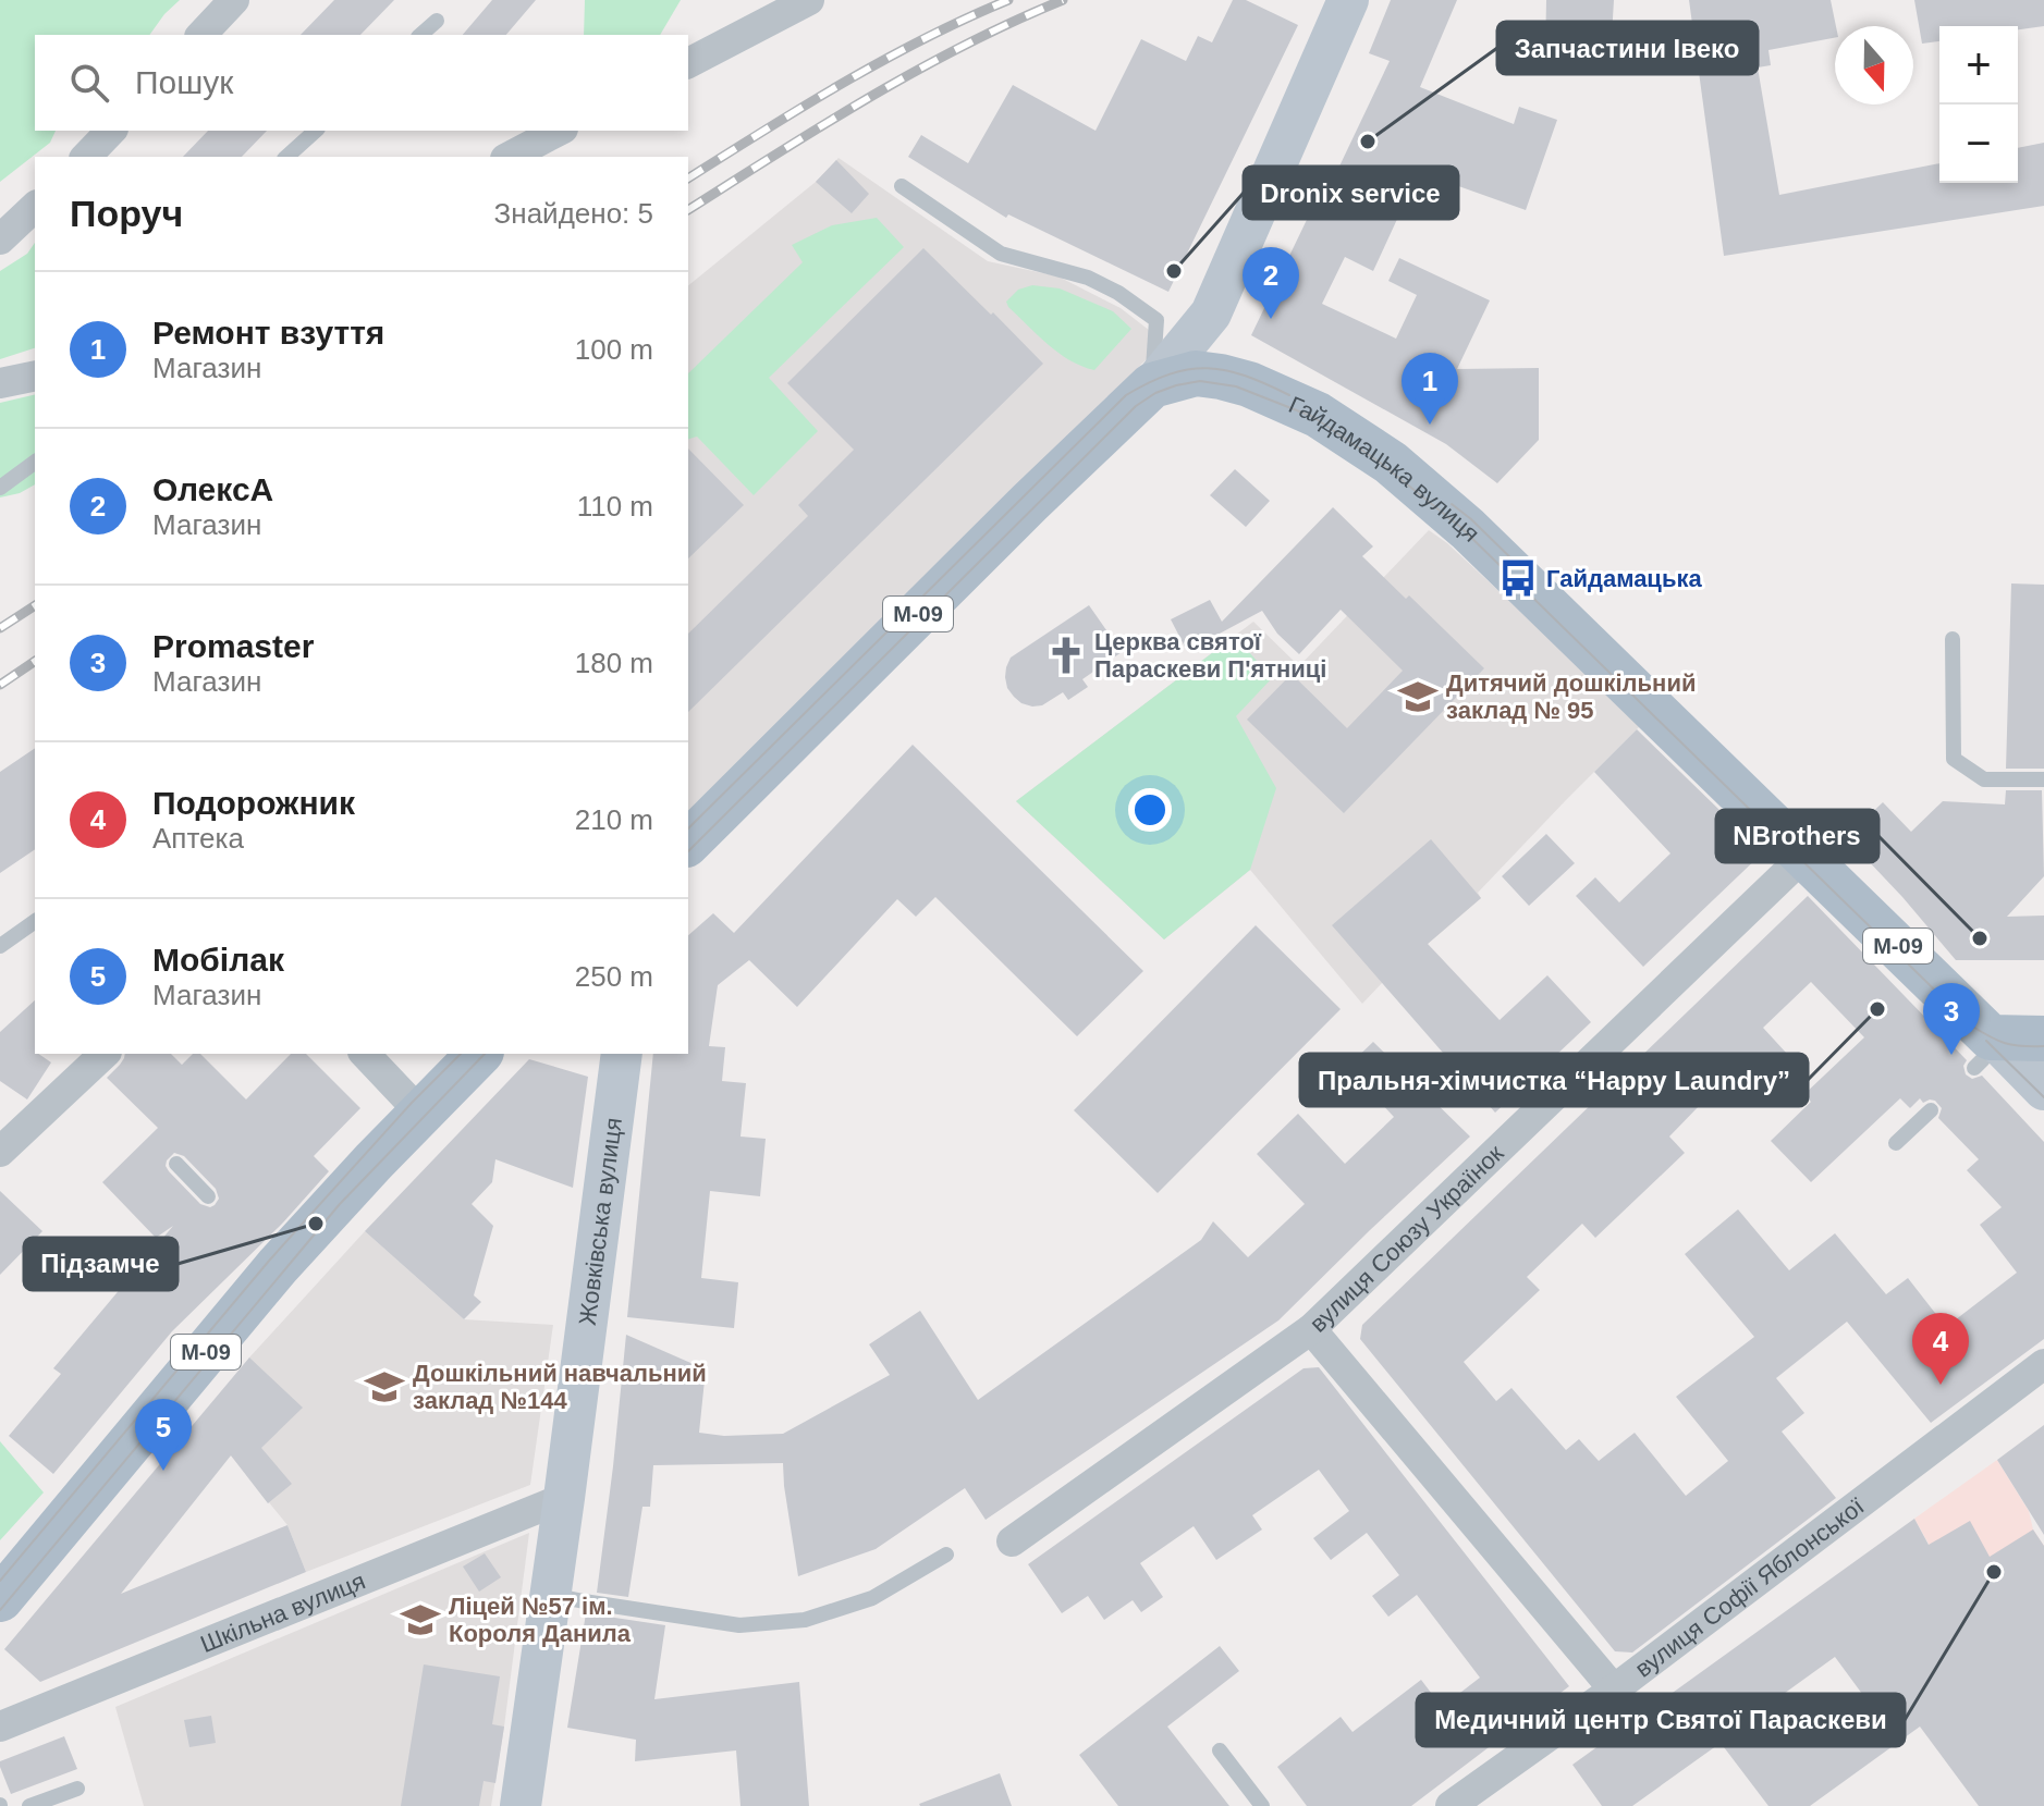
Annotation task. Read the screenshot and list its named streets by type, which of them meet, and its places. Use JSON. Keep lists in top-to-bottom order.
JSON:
{
  "streets": {
    "main road": ["Гайдамацька вулиця", "М-09"],
    "street": [
      "Жовківська вулиця",
      "вулиця Союзу Українок",
      "вулиця Софії Яблонської",
      "Шкільна вулиця"
    ]
  },
  "crossings": [
    ["Гайдамацька вулиця", "М-09"],
    ["Гайдамацька вулиця", "вулиця Союзу Українок"],
    ["Жовківська вулиця", "Шкільна вулиця"],
    ["вулиця Союзу Українок", "вулиця Софії Яблонської"]
  ],
  "places": {
    "other": [
      "Запчастини Івеко",
      "Dronix service",
      "NBrothers",
      "Пральня-хімчистка “Happy Laundry”",
      "Підзамче",
      "Медичний центр Святої Параскеви"
    ],
    "bus stop": ["Гайдамацька"],
    "church": ["Церква святої Параскеви П'ятниці"],
    "school or university": ["Дитячий дошкільний заклад № 95", "Дошкільний навчальний заклад №144", "Ліцей №57 ім. Короля Данила"]
  },
  "north": "bottom",
  "page": {
    "map_buttons": ["+", "−"],
    "search": "Пошук",
    "heading": ["Поруч", "Знайдено: 5"],
    "pins": [
      "2",
      "1",
      "3",
      "4",
      "5"
    ],
    "list": [
      {
        "mark": "1",
        "name": "Ремонт взуття",
        "note": "Магазин",
        "value": "100 m"
      },
      {
        "mark": "2",
        "name": "ОлексА",
        "note": "Магазин",
        "value": "110 m"
      },
      {
        "mark": "3",
        "name": "Promaster",
        "note": "Магазин",
        "value": "180 m"
      },
      {
        "mark": "4",
        "name": "Подорожник",
        "note": "Аптека",
        "value": "210 m"
      },
      {
        "mark": "5",
        "name": "Мобілак",
        "note": "Магазин",
        "value": "250 m"
      }
    ]
  }
}
